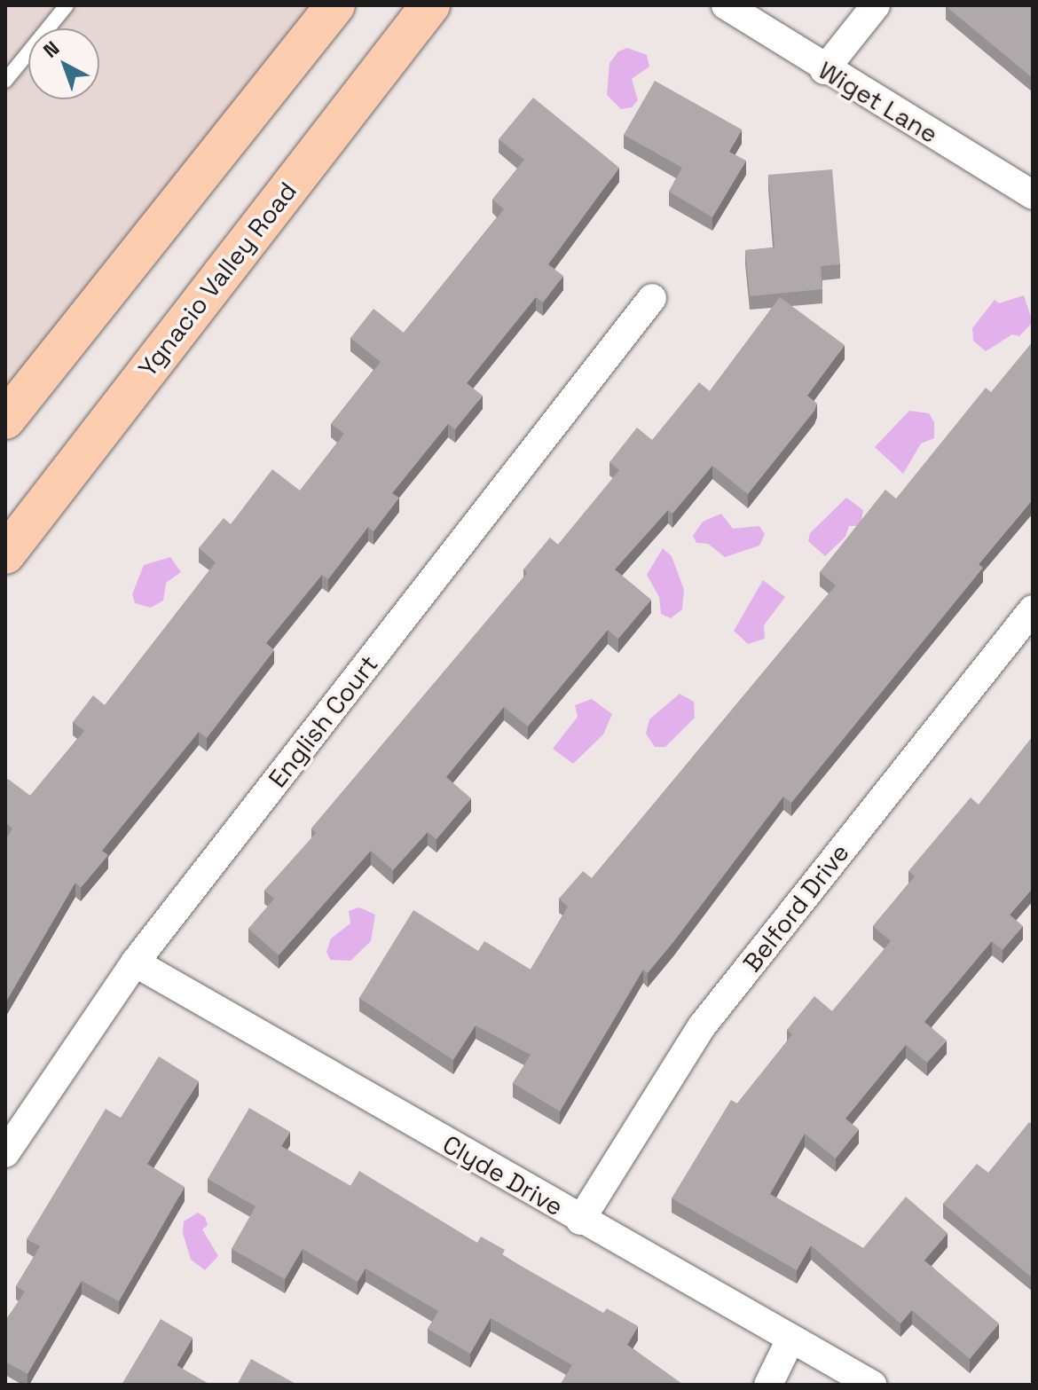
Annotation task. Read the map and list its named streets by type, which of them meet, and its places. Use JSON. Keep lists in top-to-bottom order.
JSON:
{
  "streets": {
    "highway": ["Ygnacio Valley Road"],
    "street": [
      "Wiget Lane",
      "English Court",
      "Belford Drive",
      "Clyde Drive"
    ]
  },
  "crossings": [
    ["English Court", "Clyde Drive"],
    ["Belford Drive", "Clyde Drive"]
  ],
  "north": "top left"
}
